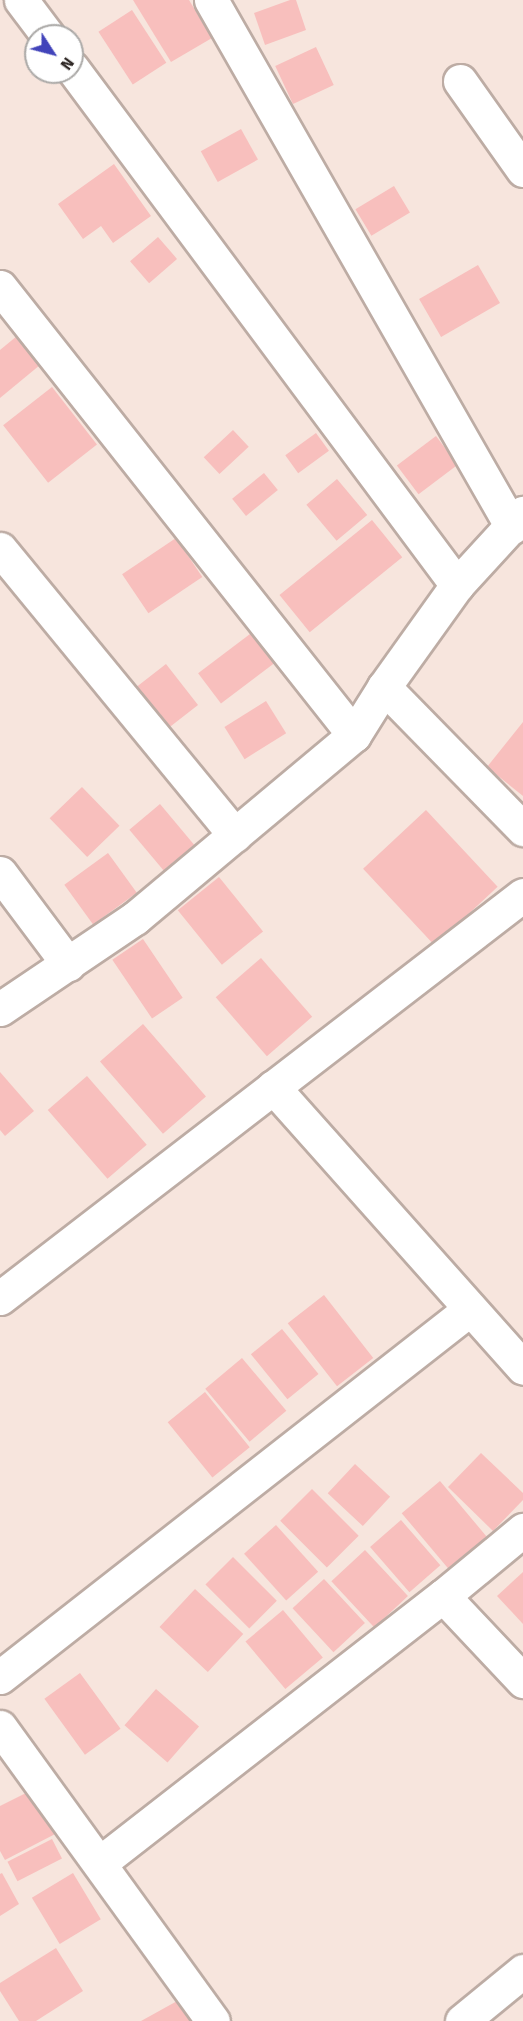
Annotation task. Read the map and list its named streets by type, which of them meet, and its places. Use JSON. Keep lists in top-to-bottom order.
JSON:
{
  "north": "bottom right"
}
